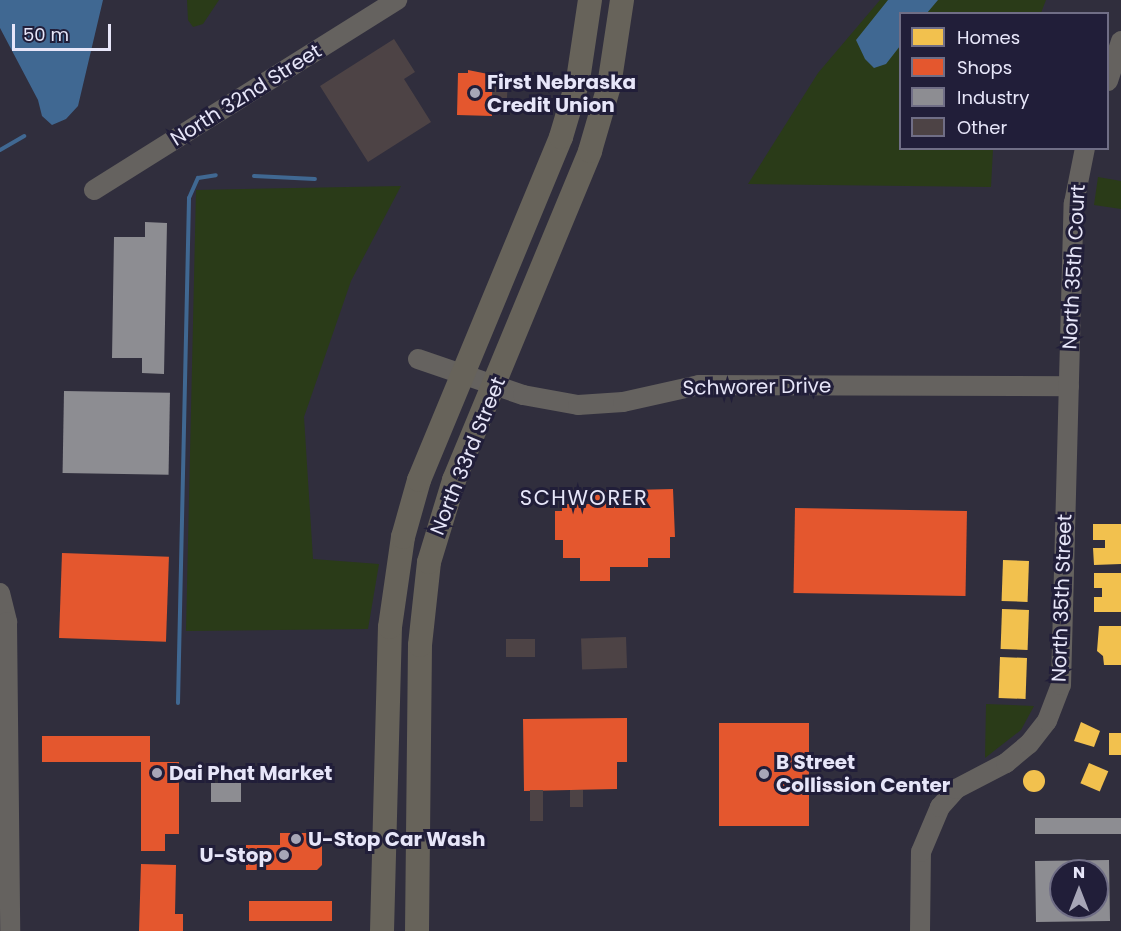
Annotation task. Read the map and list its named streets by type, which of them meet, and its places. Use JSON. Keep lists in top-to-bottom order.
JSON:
{
  "streets": {
    "main road": ["North 33rd Street"],
    "street": [
      "North 32nd Street",
      "North 35th Court",
      "Schworer Drive",
      "North 35th Street"
    ]
  },
  "crossings": [
    ["North 35th Court", "Schworer Drive"],
    ["North 35th Court", "North 35th Street"],
    ["Schworer Drive", "North 33rd Street"],
    ["Schworer Drive", "North 35th Street"]
  ],
  "districts": ["SCHWORER"],
  "places": [
    "First Nebraska Credit Union",
    "Dai Phat Market",
    "B Street Collission Center",
    "U-Stop Car Wash",
    "U-Stop"
  ],
  "legend": [
    "Homes",
    "Shops",
    "Industry",
    "Other"
  ],
  "scale_bar": "50 m",
  "north": "top"
}
